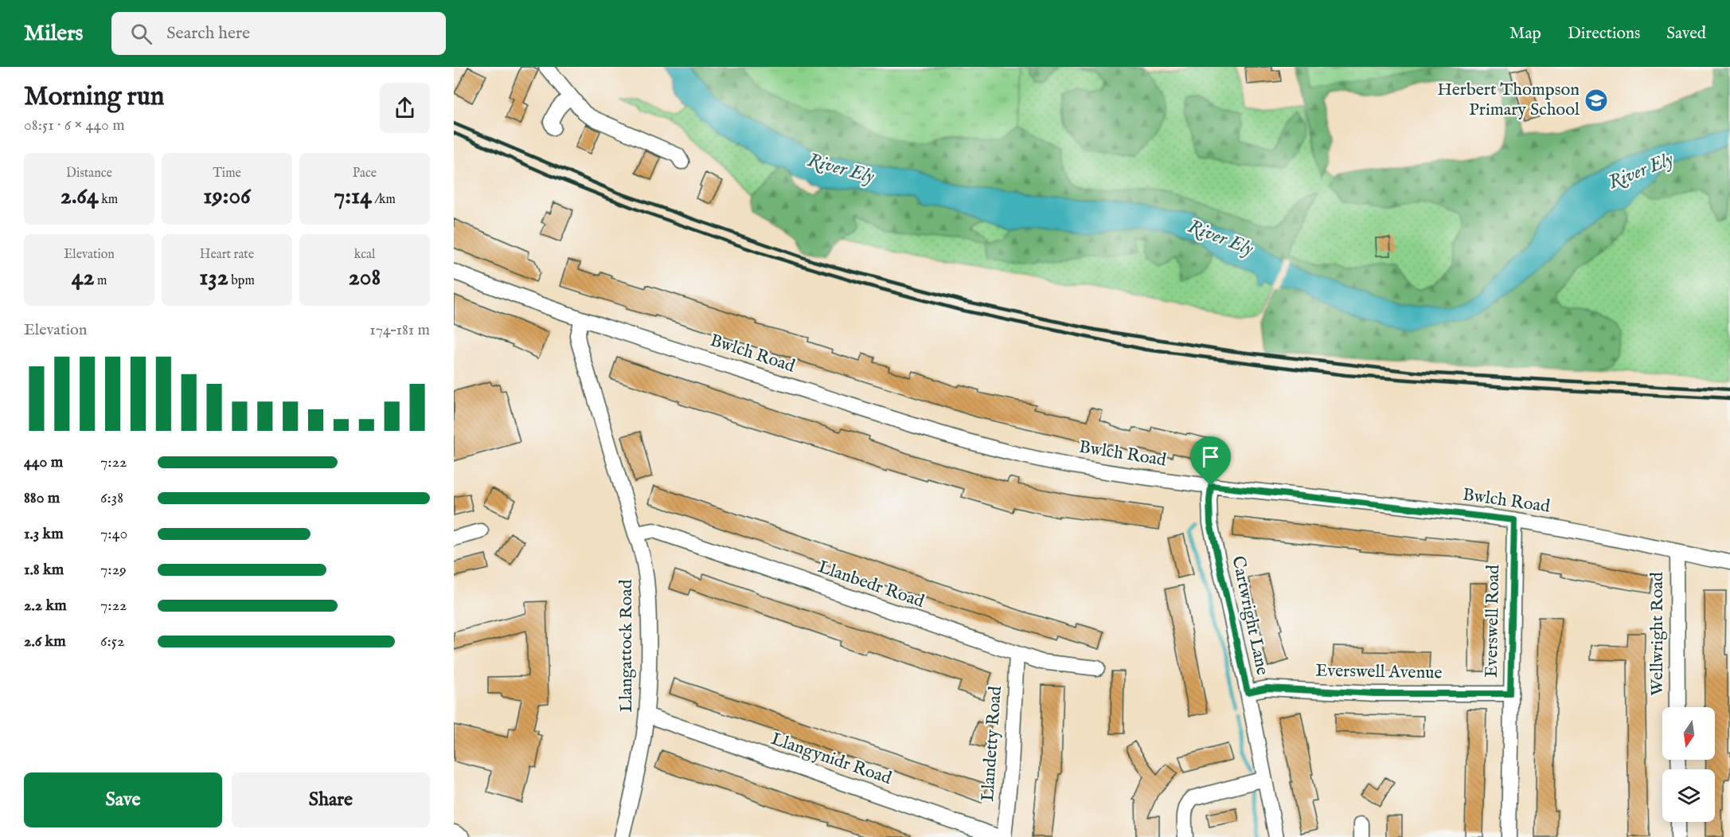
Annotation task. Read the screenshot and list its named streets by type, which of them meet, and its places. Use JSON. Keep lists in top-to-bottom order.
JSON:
{
  "streets": {
    "street": [
      "Bwlch Road",
      "Llanbedr Road",
      "Cartwright Lane",
      "Everswell Road",
      "Wellwright Road",
      "Llangattock Road",
      "Everswell Avenue",
      "Llandetty Road",
      "Llangynidr Road"
    ]
  },
  "crossings": [
    ["Bwlch Road", "Cartwright Lane"],
    ["Bwlch Road", "Everswell Road"],
    ["Bwlch Road", "Wellwright Road"],
    ["Bwlch Road", "Llangattock Road"],
    ["Llanbedr Road", "Llangattock Road"],
    ["Llanbedr Road", "Llandetty Road"],
    ["Cartwright Lane", "Everswell Avenue"],
    ["Everswell Road", "Everswell Avenue"],
    ["Llangattock Road", "Llangynidr Road"],
    ["Llandetty Road", "Llangynidr Road"]
  ],
  "water": ["River Ely"],
  "places": {
    "school or university": ["Herbert Thompson Primary School"]
  },
  "north": "bottom",
  "page": {
    "header": "Milers",
    "search": "Search here",
    "nav": ["Map", "Directions", "Saved"],
    "heading": ["Morning run", "08:51 · 6 × 440 m"],
    "stats": [
      ["Distance", "2.64 km"],
      ["Time", "19:06"],
      ["Pace", "7:14 /km"],
      ["Elevation", "42 m"],
      ["Heart rate", "132 bpm"],
      ["kcal", "208"]
    ],
    "chart": ["Elevation", "174–181 m"],
    "list": [
      {
        "name": "440 m",
        "note": "7:22"
      },
      {
        "name": "880 m",
        "note": "6:38"
      },
      {
        "name": "1.3 km",
        "note": "7:40"
      },
      {
        "name": "1.8 km",
        "note": "7:29"
      },
      {
        "name": "2.2 km",
        "note": "7:22"
      },
      {
        "name": "2.6 km",
        "note": "6:52"
      }
    ],
    "buttons": ["Save", "Share"]
  }
}
